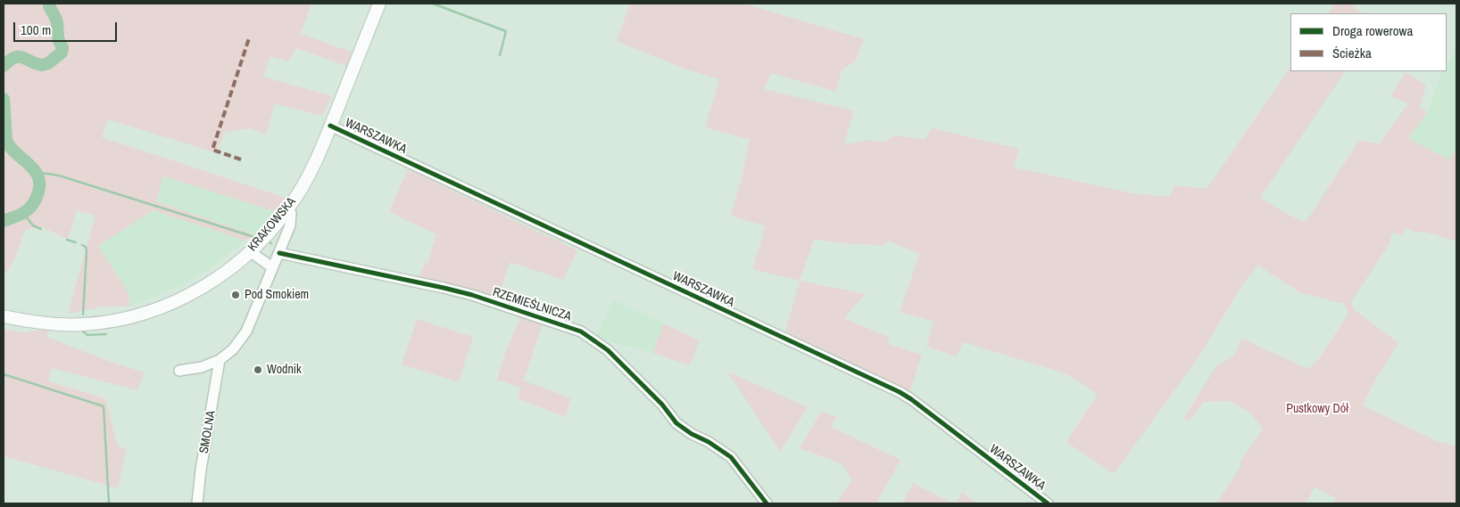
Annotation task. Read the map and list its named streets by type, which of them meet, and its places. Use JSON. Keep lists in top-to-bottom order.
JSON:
{
  "streets": {
    "main road": ["KRAKOWSKA"],
    "street": ["WARSZAWKA", "RZEMIEŚLNICZA", "SMOLNA"]
  },
  "crossings": [
    ["WARSZAWKA", "KRAKOWSKA"]
  ],
  "parks": ["Pustkowy Dół"],
  "places": ["Pod Smokiem", "Wodnik"],
  "legend": ["Droga rowerowa", "Ścieżka"],
  "scale_bar": "100 m"
}
